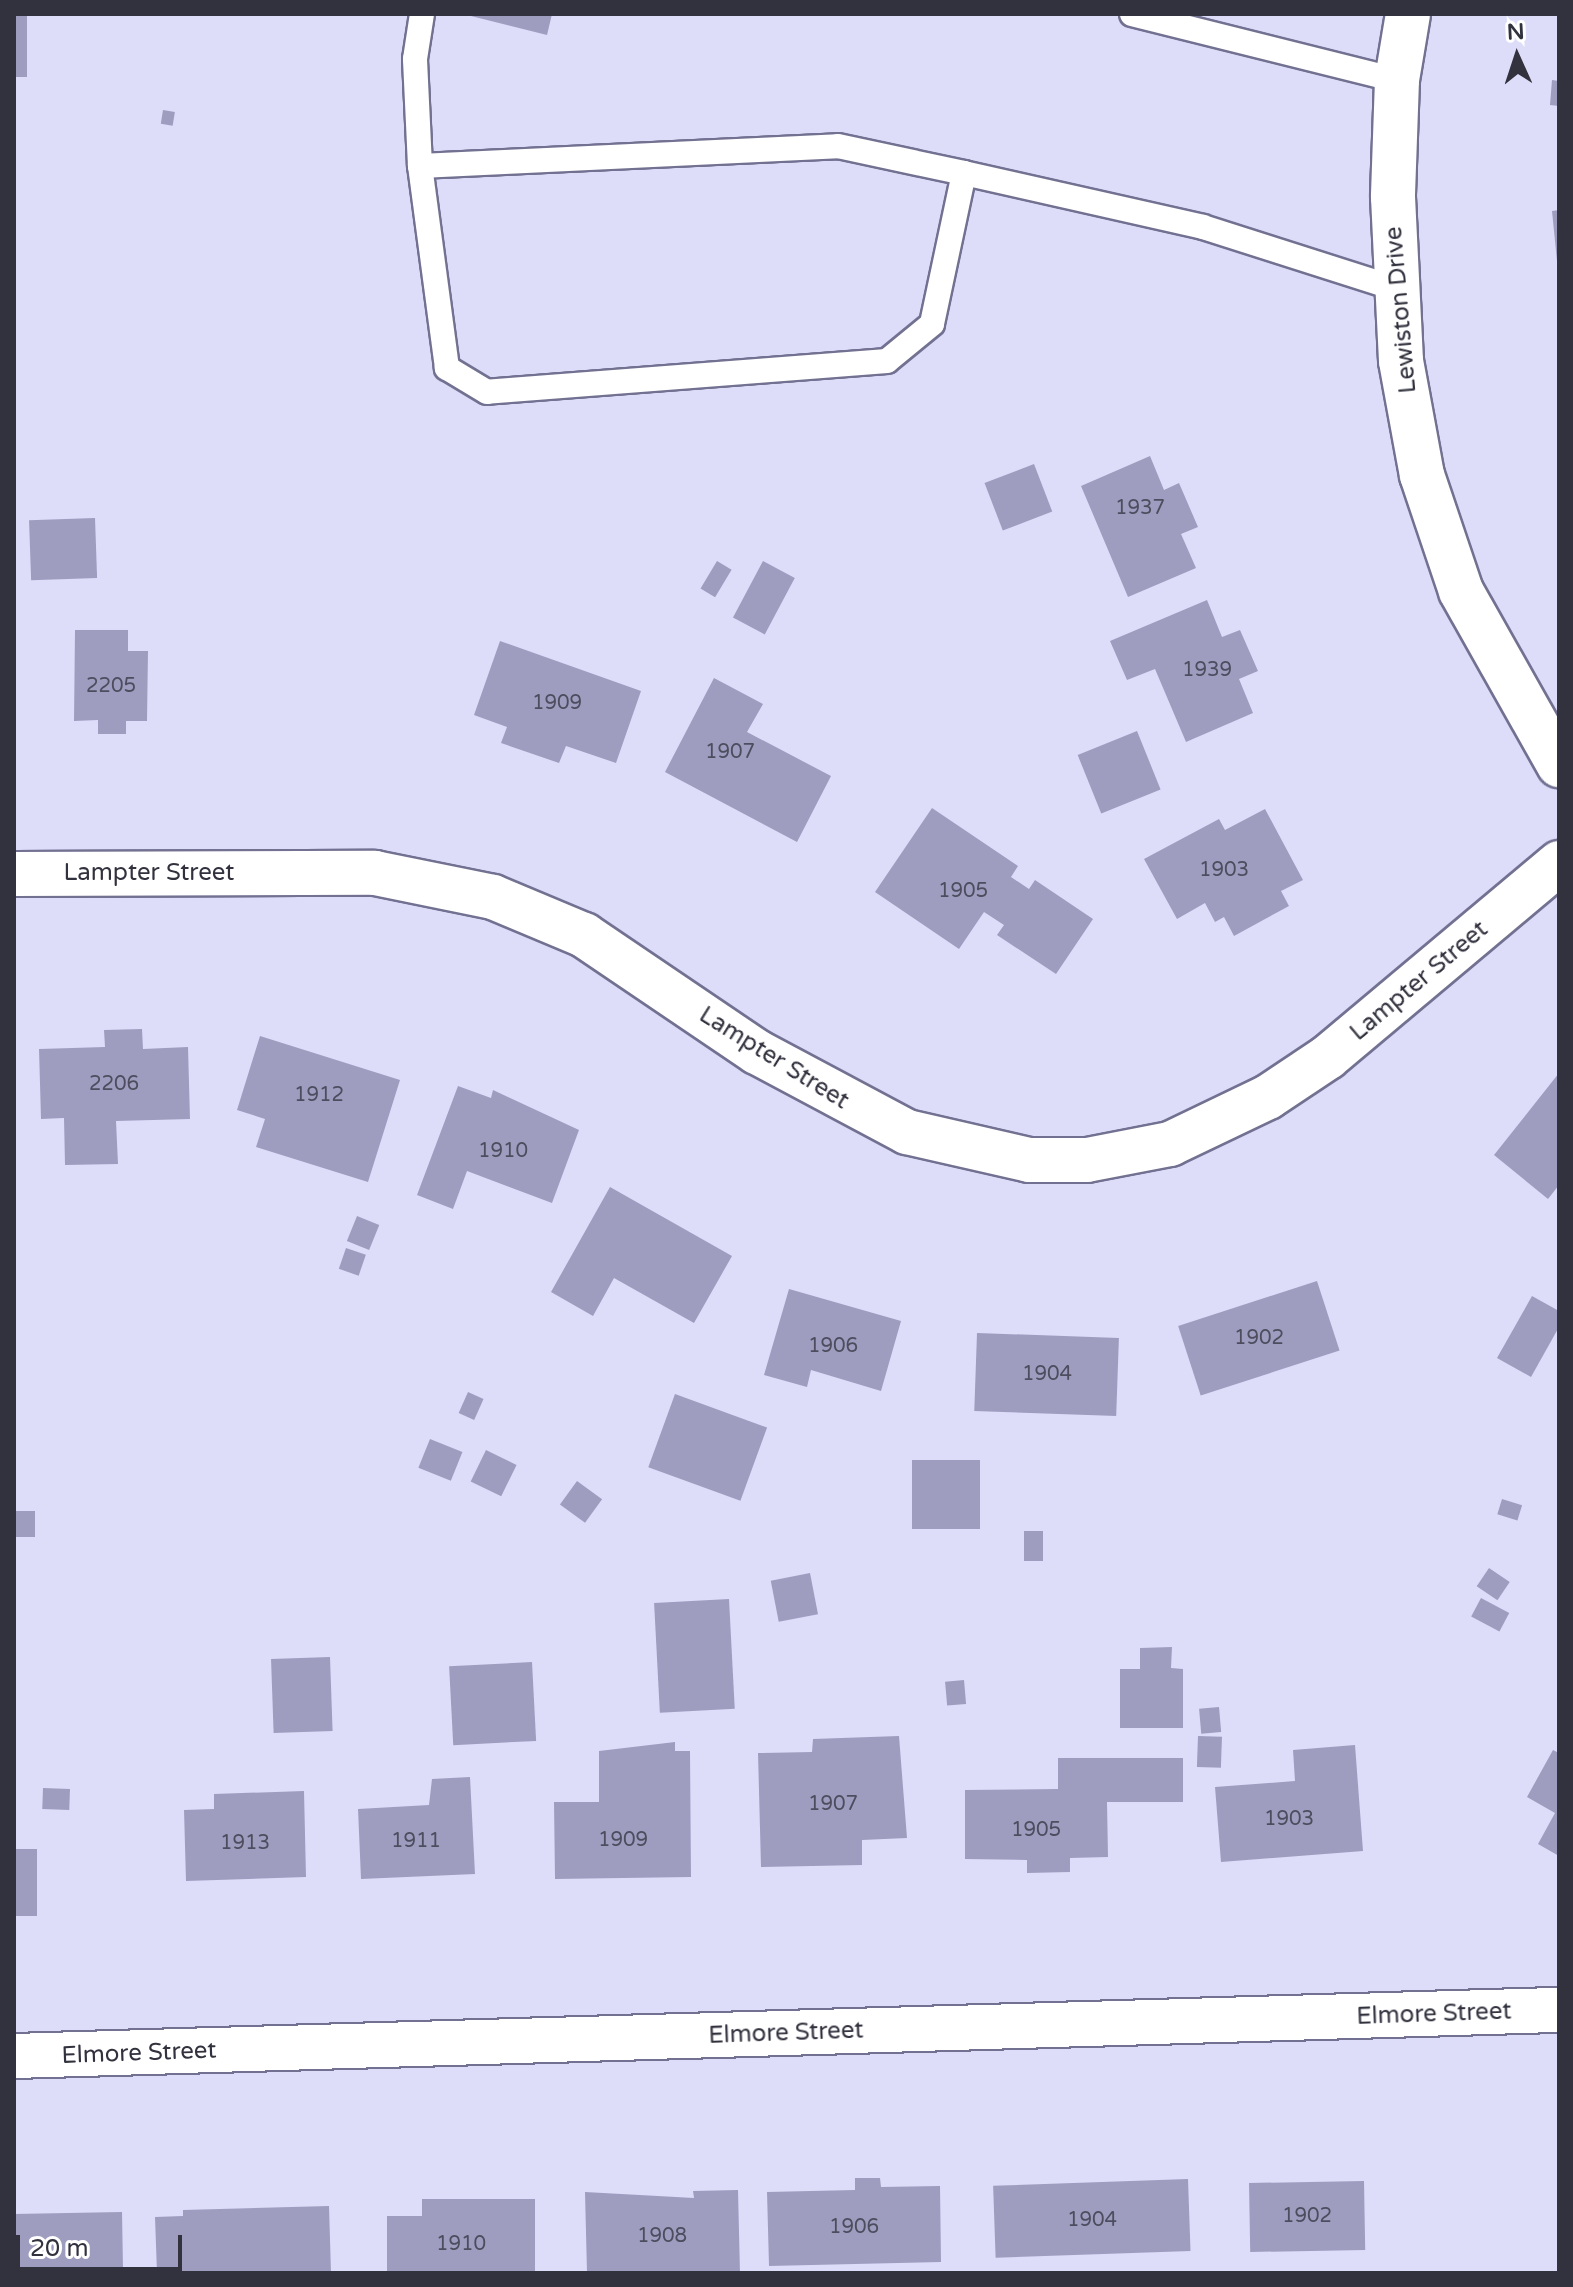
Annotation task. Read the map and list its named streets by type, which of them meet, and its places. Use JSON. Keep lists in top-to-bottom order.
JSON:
{
  "streets": {
    "street": ["Lewiston Drive", "Lampter Street", "Elmore Street"]
  },
  "house_numbers": [
    "1937",
    "1939",
    "2205",
    "1909",
    "1907",
    "1903",
    "1905",
    "2206",
    "1912",
    "1910",
    "1902",
    "1906",
    "1904",
    "1907",
    "1903",
    "1905",
    "1909",
    "1911",
    "1913",
    "1902",
    "1904",
    "1906",
    "1908",
    "1910"
  ],
  "scale_bar": "20 m",
  "north": "top"
}
